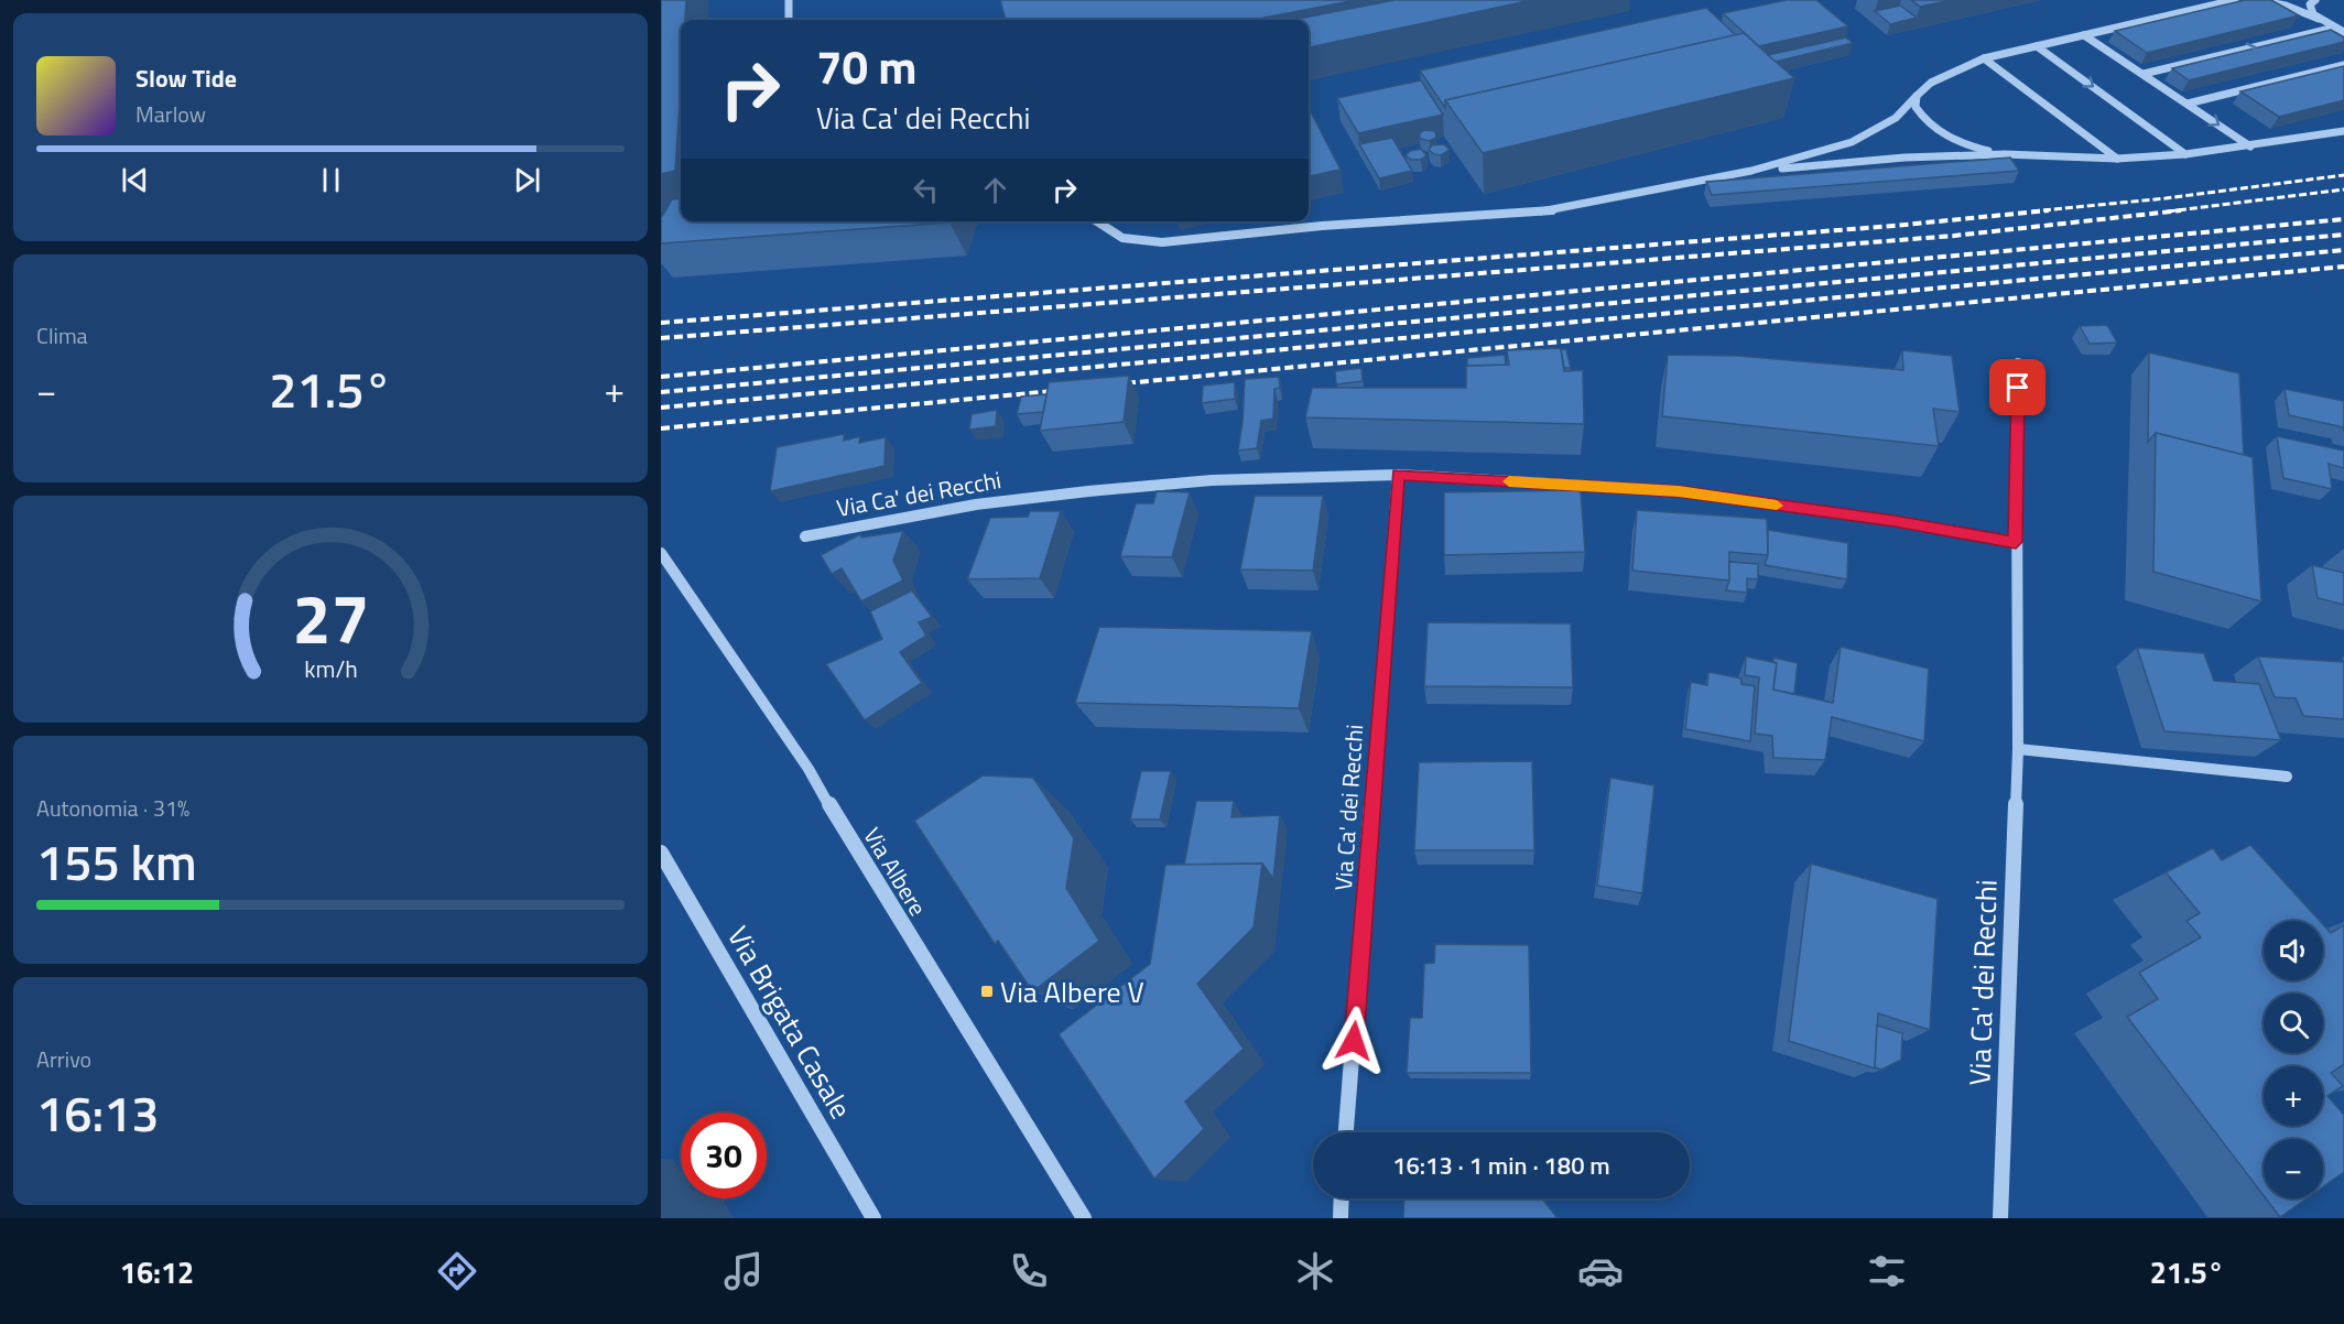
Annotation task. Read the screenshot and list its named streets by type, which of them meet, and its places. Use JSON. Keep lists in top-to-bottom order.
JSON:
{
  "streets": {
    "street": ["Via Ca' dei Recchi", "Via Albere", "Via Brigata Casale"]
  },
  "places": {
    "transit": ["Via Albere V"]
  },
  "page": {
    "turn": ["70 m", "Via Ca' dei Recchi"],
    "song": ["Slow Tide", "Marlow"],
    "tile": [
      "Clima",
      ["Autonomia · 31%", "155 km"],
      ["Arrivo", "16:13"]
    ],
    "heat": ["−", "21.5°", "+"],
    "map_buttons": ["+", "−"],
    "limit": "30",
    "trip": "16:13 · 1 min · 180 m",
    "tabs": ["16:12", "21.5°"],
    "gauge": ["27", "km/h"]
  }
}
